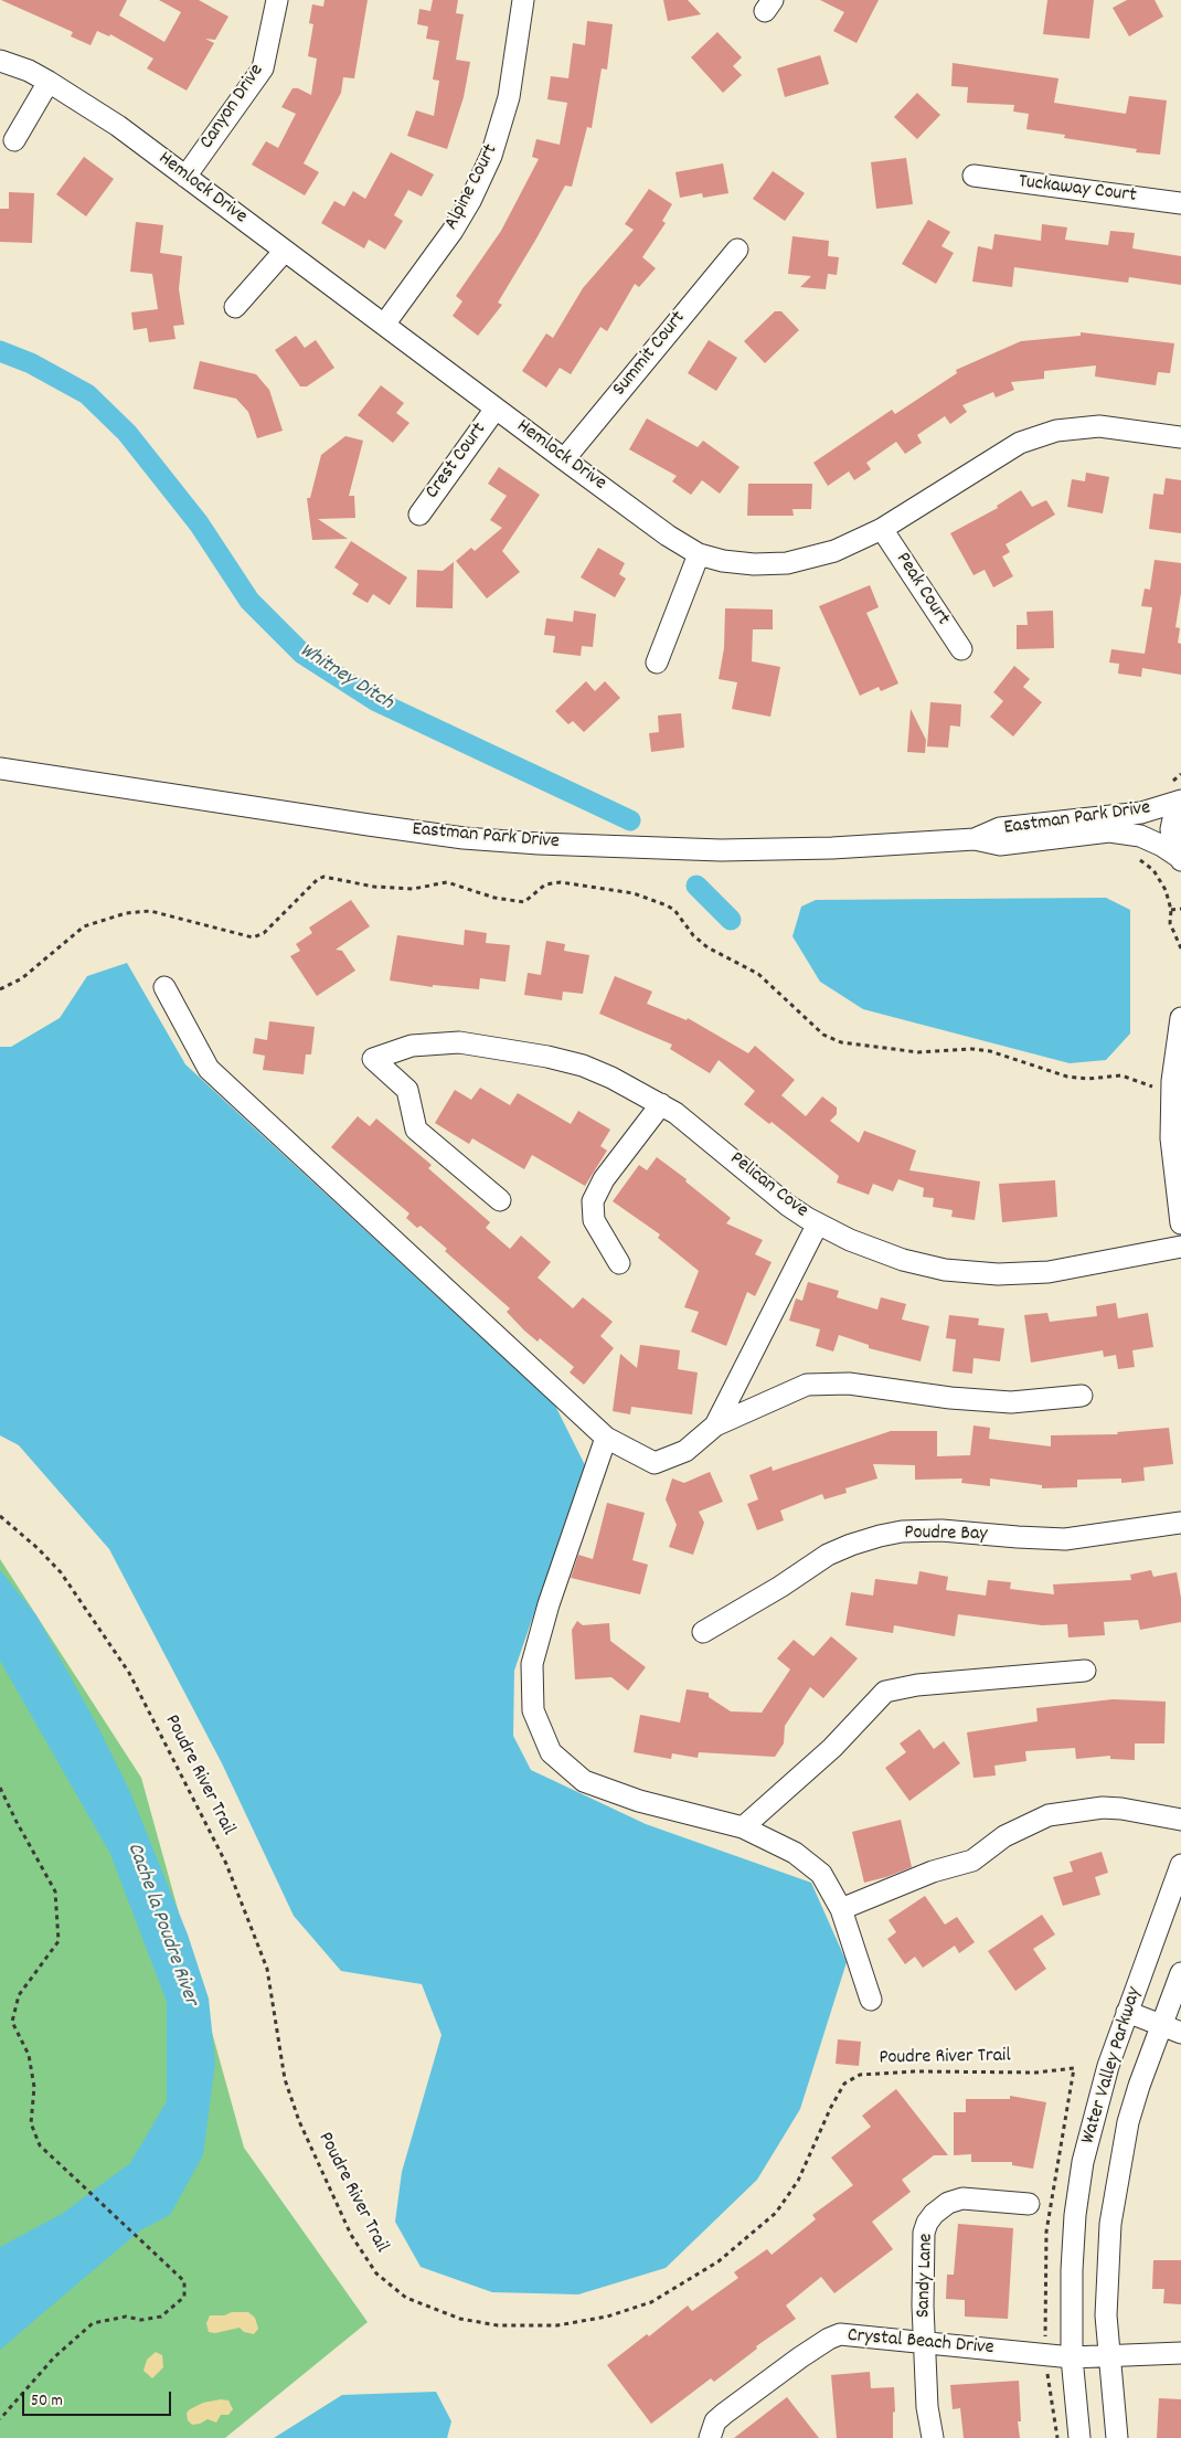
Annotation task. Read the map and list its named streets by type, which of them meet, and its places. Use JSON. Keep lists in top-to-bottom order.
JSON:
{
  "streets": {
    "street": [
      "Canyon Drive",
      "Alpine Court",
      "Hemlock Drive",
      "Tuckaway Court",
      "Summit Court",
      "Crest Court",
      "Peak Court",
      "Eastman Park Drive",
      "Pelican Cove",
      "Poudre Bay",
      "Water Valley Parkway",
      "Sandy Lane",
      "Crystal Beach Drive"
    ],
    "path": ["Poudre River Trail"]
  },
  "crossings": [
    ["Canyon Drive", "Hemlock Drive"],
    ["Alpine Court", "Hemlock Drive"],
    ["Hemlock Drive", "Summit Court"],
    ["Hemlock Drive", "Crest Court"],
    ["Hemlock Drive", "Peak Court"],
    ["Water Valley Parkway", "Crystal Beach Drive"],
    ["Sandy Lane", "Crystal Beach Drive"]
  ],
  "water": ["Whitney Ditch", "Cache la Poudre River"],
  "scale_bar": "50 m"
}
